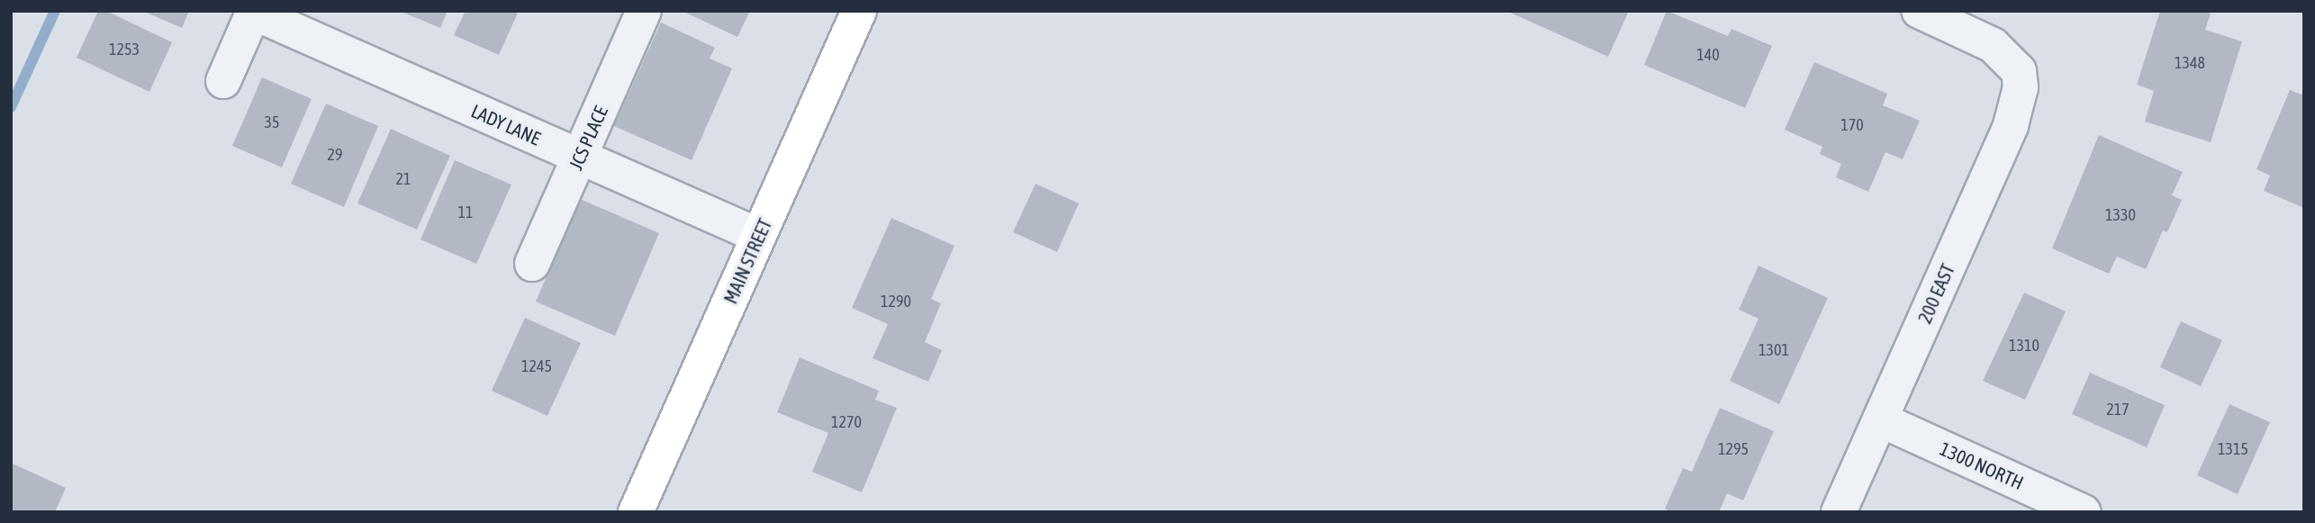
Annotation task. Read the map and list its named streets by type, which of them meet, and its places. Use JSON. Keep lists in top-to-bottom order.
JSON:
{
  "streets": {
    "main road": ["MAIN STREET"],
    "street": [
      "LADY LANE",
      "JCS PLACE",
      "200 EAST",
      "1300 NORTH"
    ]
  },
  "crossings": [
    ["LADY LANE", "JCS PLACE"],
    ["LADY LANE", "MAIN STREET"],
    ["200 EAST", "1300 NORTH"]
  ],
  "house_numbers": [
    "1253",
    "140",
    "1348",
    "35",
    "170",
    "29",
    "21",
    "11",
    "1330",
    "1290",
    "1310",
    "1301",
    "1245",
    "217",
    "1270",
    "1295",
    "1315"
  ]
}
